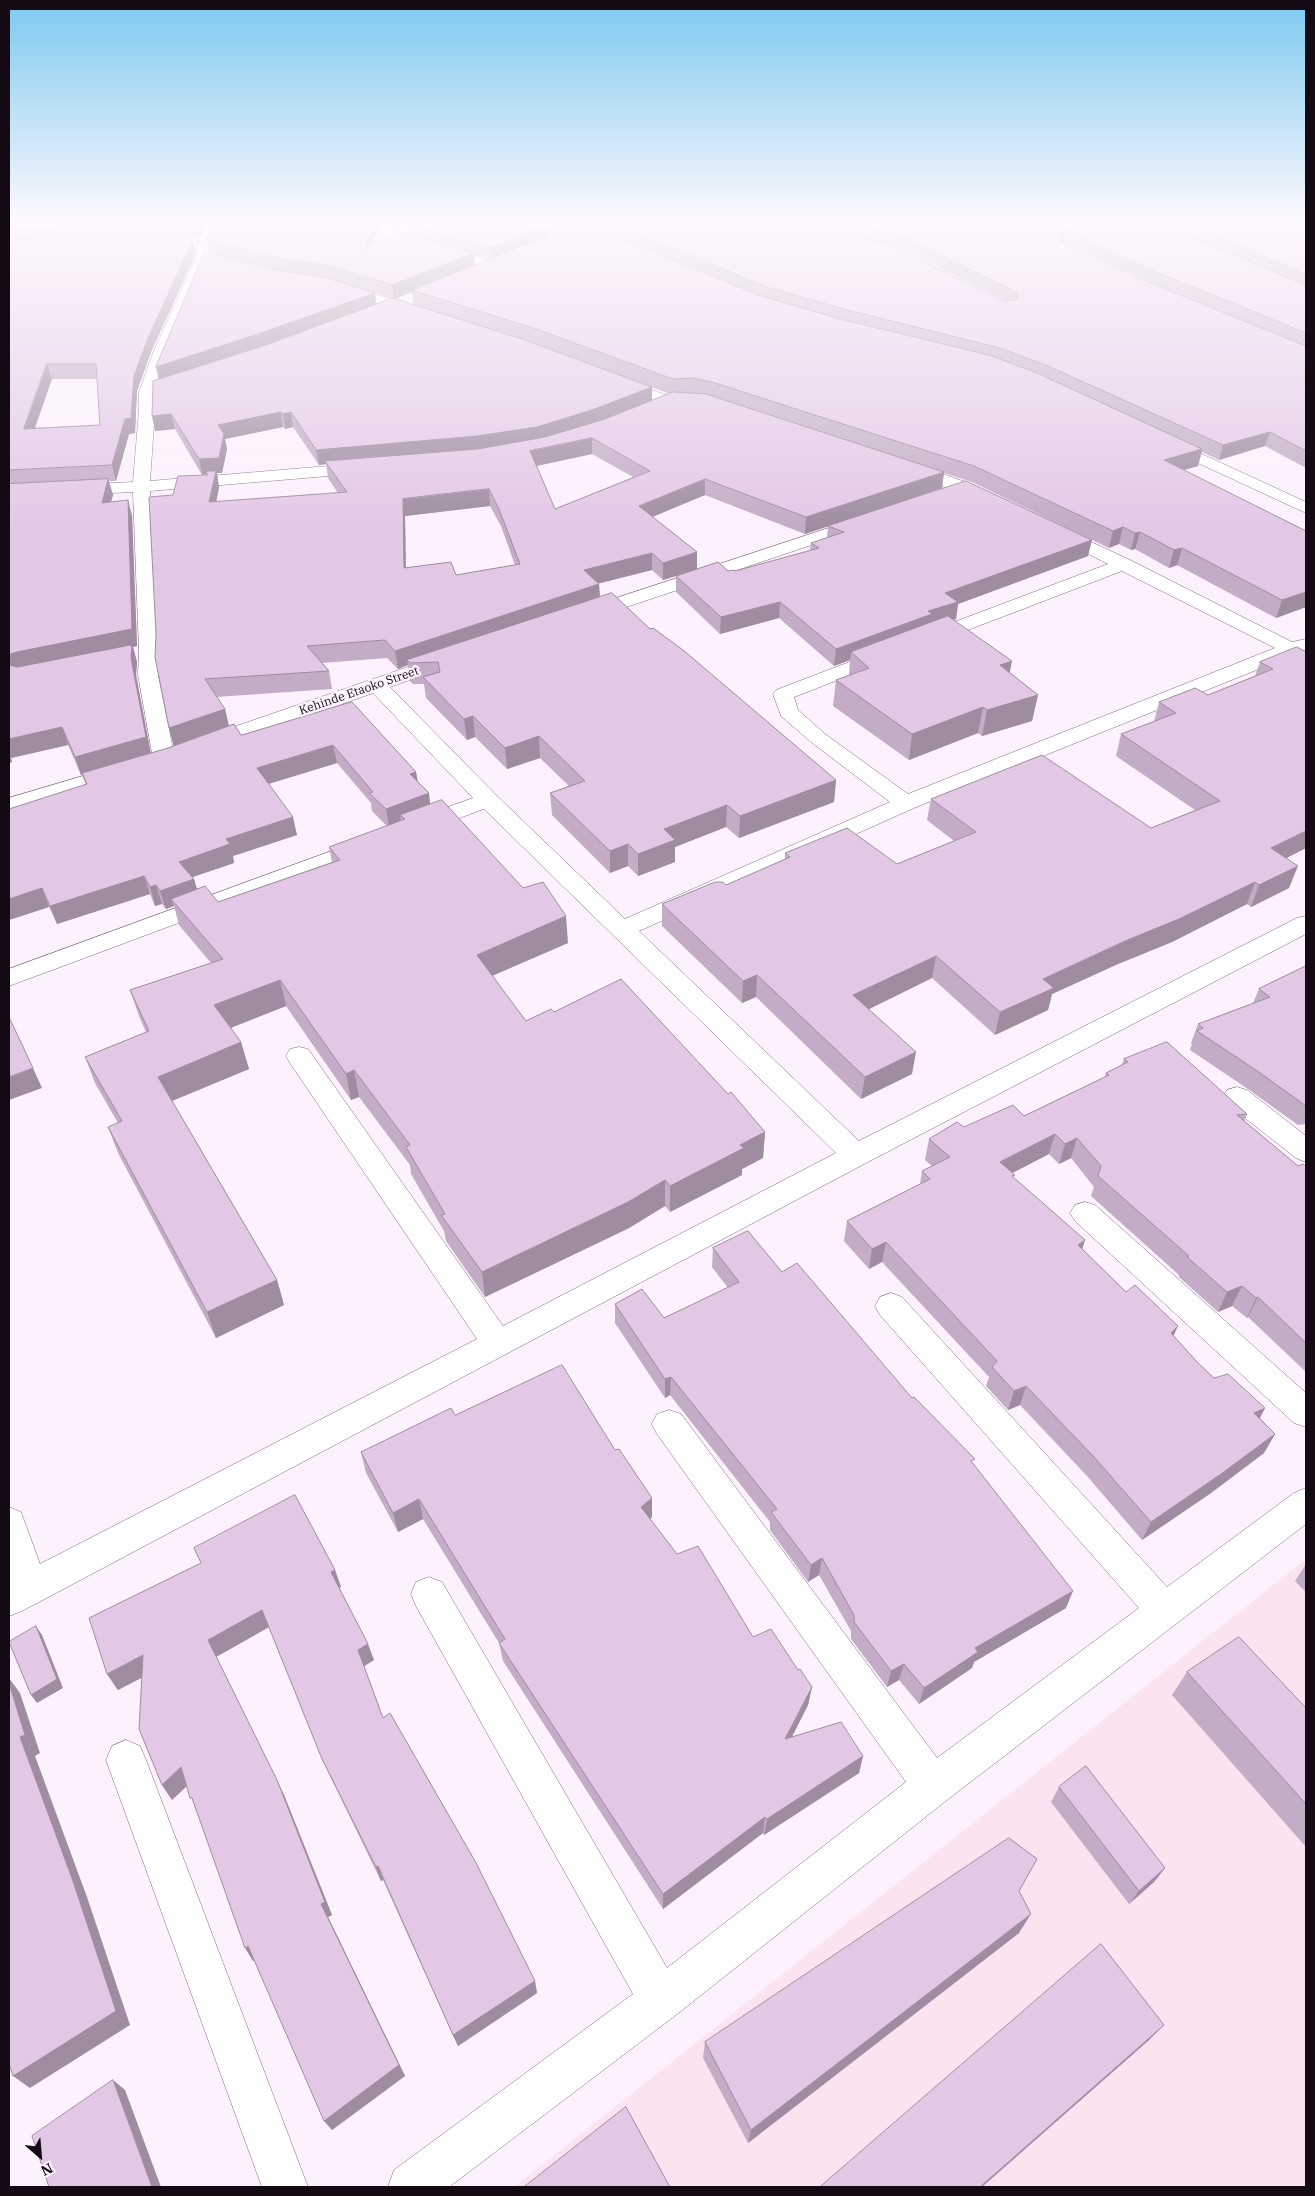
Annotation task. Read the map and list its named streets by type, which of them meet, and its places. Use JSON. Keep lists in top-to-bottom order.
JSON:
{
  "streets": {
    "street": ["Kehinde Etaoko Street"]
  },
  "north": "bottom right"
}
